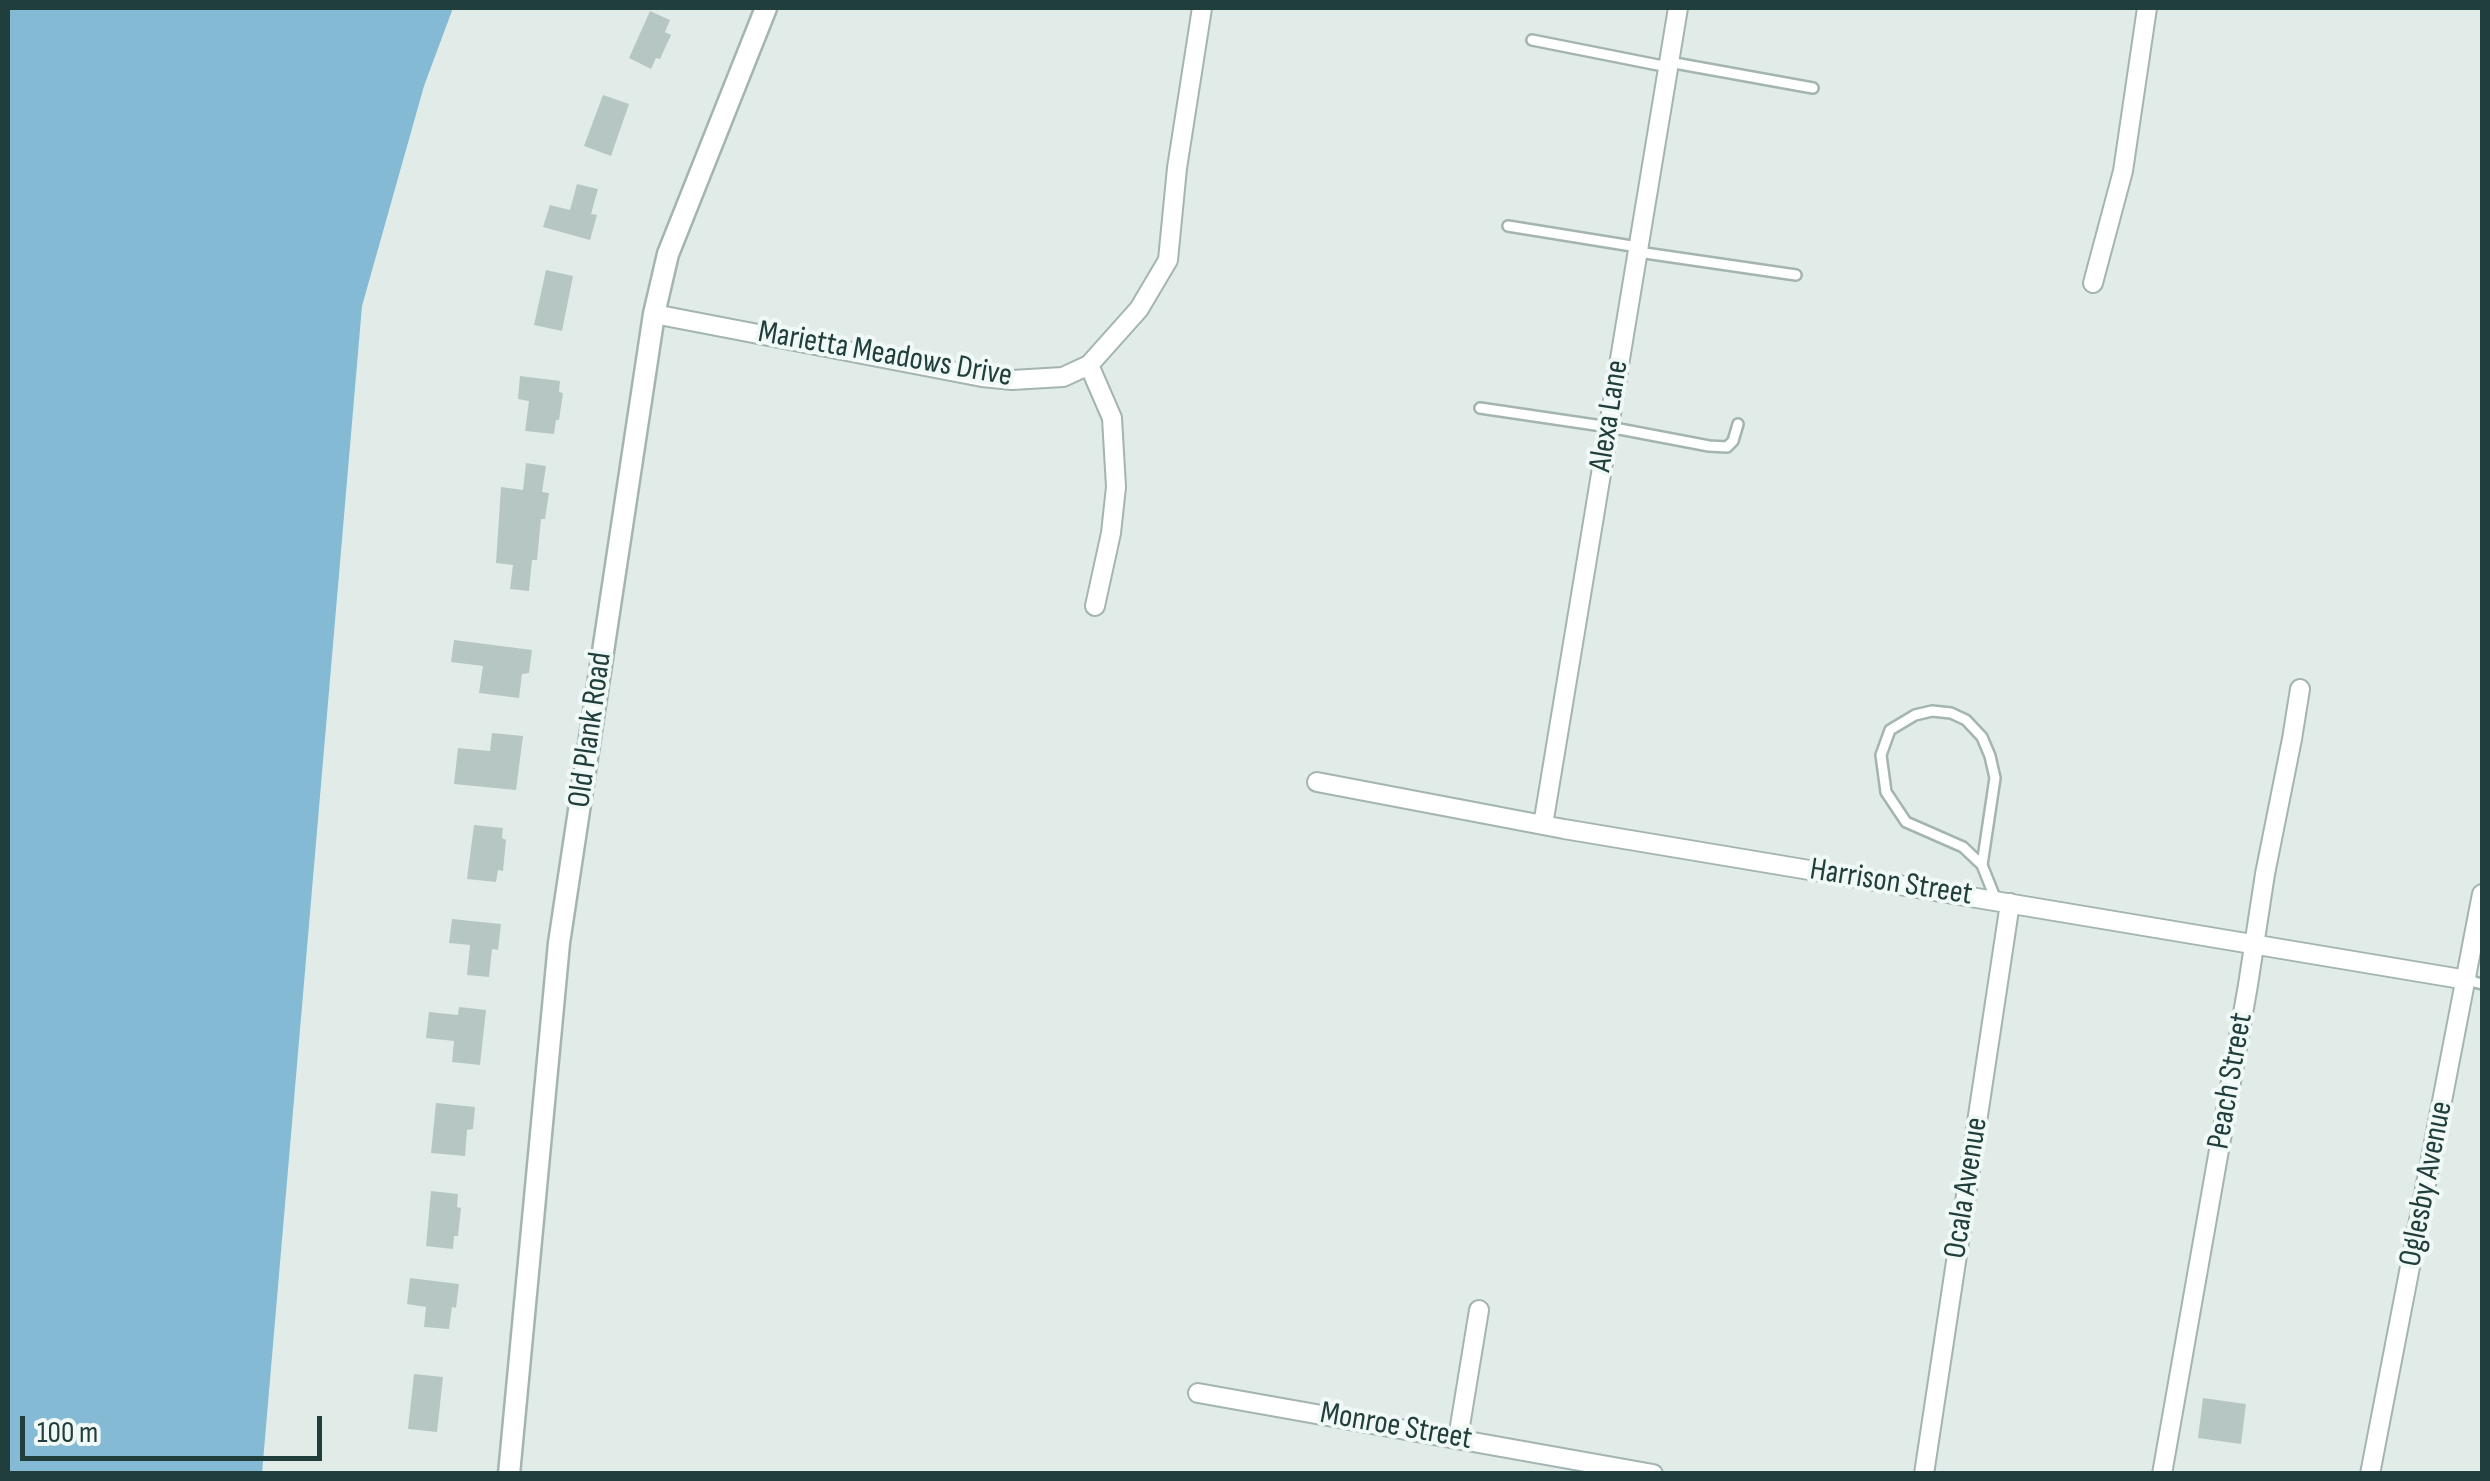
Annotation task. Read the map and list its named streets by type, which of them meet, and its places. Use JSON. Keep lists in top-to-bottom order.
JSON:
{
  "streets": {
    "street": [
      "Marietta Meadows Drive",
      "Alexa Lane",
      "Old Plank Road",
      "Harrison Street",
      "Peach Street",
      "Oglesby Avenue",
      "Ocala Avenue",
      "Monroe Street"
    ]
  },
  "crossings": [
    ["Marietta Meadows Drive", "Old Plank Road"],
    ["Alexa Lane", "Harrison Street"],
    ["Harrison Street", "Peach Street"],
    ["Harrison Street", "Oglesby Avenue"],
    ["Harrison Street", "Ocala Avenue"]
  ],
  "scale_bar": "100 m"
}
